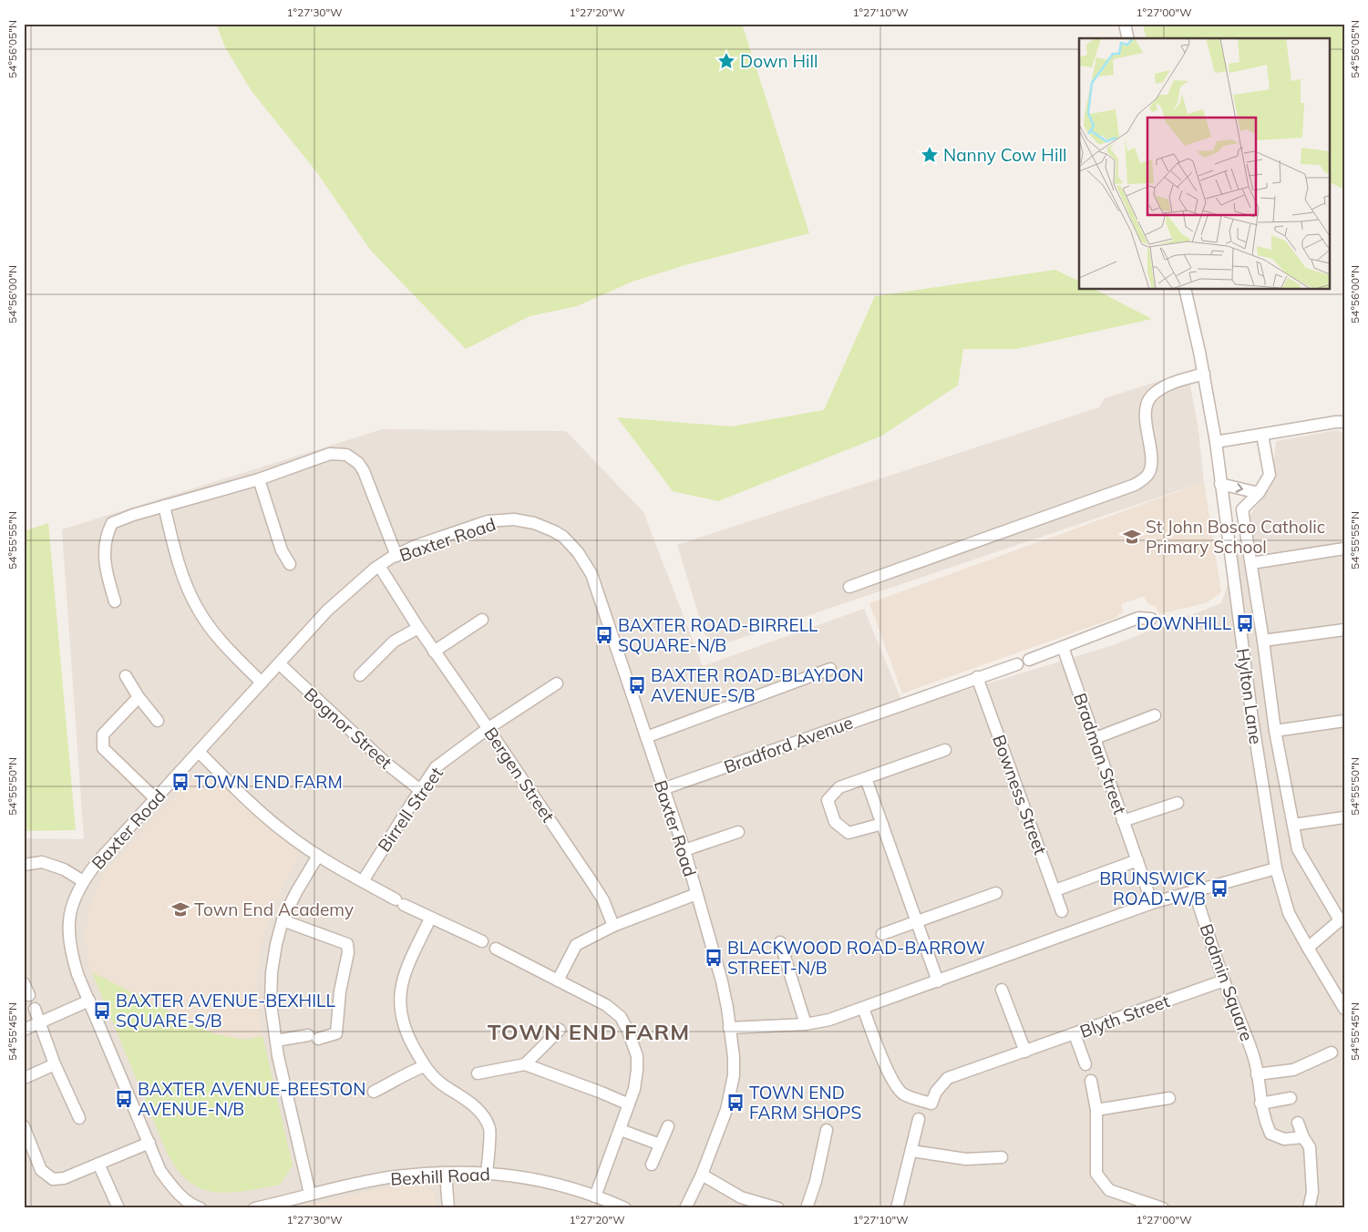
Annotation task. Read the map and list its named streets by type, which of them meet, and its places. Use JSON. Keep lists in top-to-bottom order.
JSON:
{
  "streets": {
    "street": [
      "Baxter Road",
      "Hylton Lane",
      "Bognor Street",
      "Bradford Avenue",
      "Bradman Street",
      "Bergen Street",
      "Bowness Street",
      "Birrell Street",
      "Bodmin Square",
      "Blyth Street",
      "Bexhill Road"
    ]
  },
  "crossings": [
    ["Baxter Road", "Bognor Street"],
    ["Baxter Road", "Bradford Avenue"],
    ["Baxter Road", "Bergen Street"],
    ["Bognor Street", "Birrell Street"],
    ["Bradford Avenue", "Bowness Street"],
    ["Bergen Street", "Birrell Street"],
    ["Bodmin Square", "Blyth Street"]
  ],
  "districts": ["TOWN END FARM"],
  "places": {
    "place": ["Down Hill", "Nanny Cow Hill"],
    "school or university": ["St John Bosco Catholic Primary School", "Town End Academy"],
    "bus stop": [
      "DOWNHILL",
      "BAXTER ROAD-BIRRELL SQUARE-N/B",
      "BAXTER ROAD-BLAYDON AVENUE-S/B",
      "TOWN END FARM",
      "BRUNSWICK ROAD-W/B",
      "BLACKWOOD ROAD-BARROW STREET-N/B",
      "BAXTER AVENUE-BEXHILL SQUARE-S/B",
      "BAXTER AVENUE-BEESTON AVENUE-N/B",
      "TOWN END FARM SHOPS"
    ]
  },
  "coordinates": [
    "1°27'30\"W",
    "1°27'20\"W",
    "1°27'10\"W",
    "1°27'00\"W",
    "54°56'05\"N",
    "54°56'00\"N",
    "54°55'55\"N",
    "54°55'50\"N",
    "54°55'45\"N"
  ]
}
